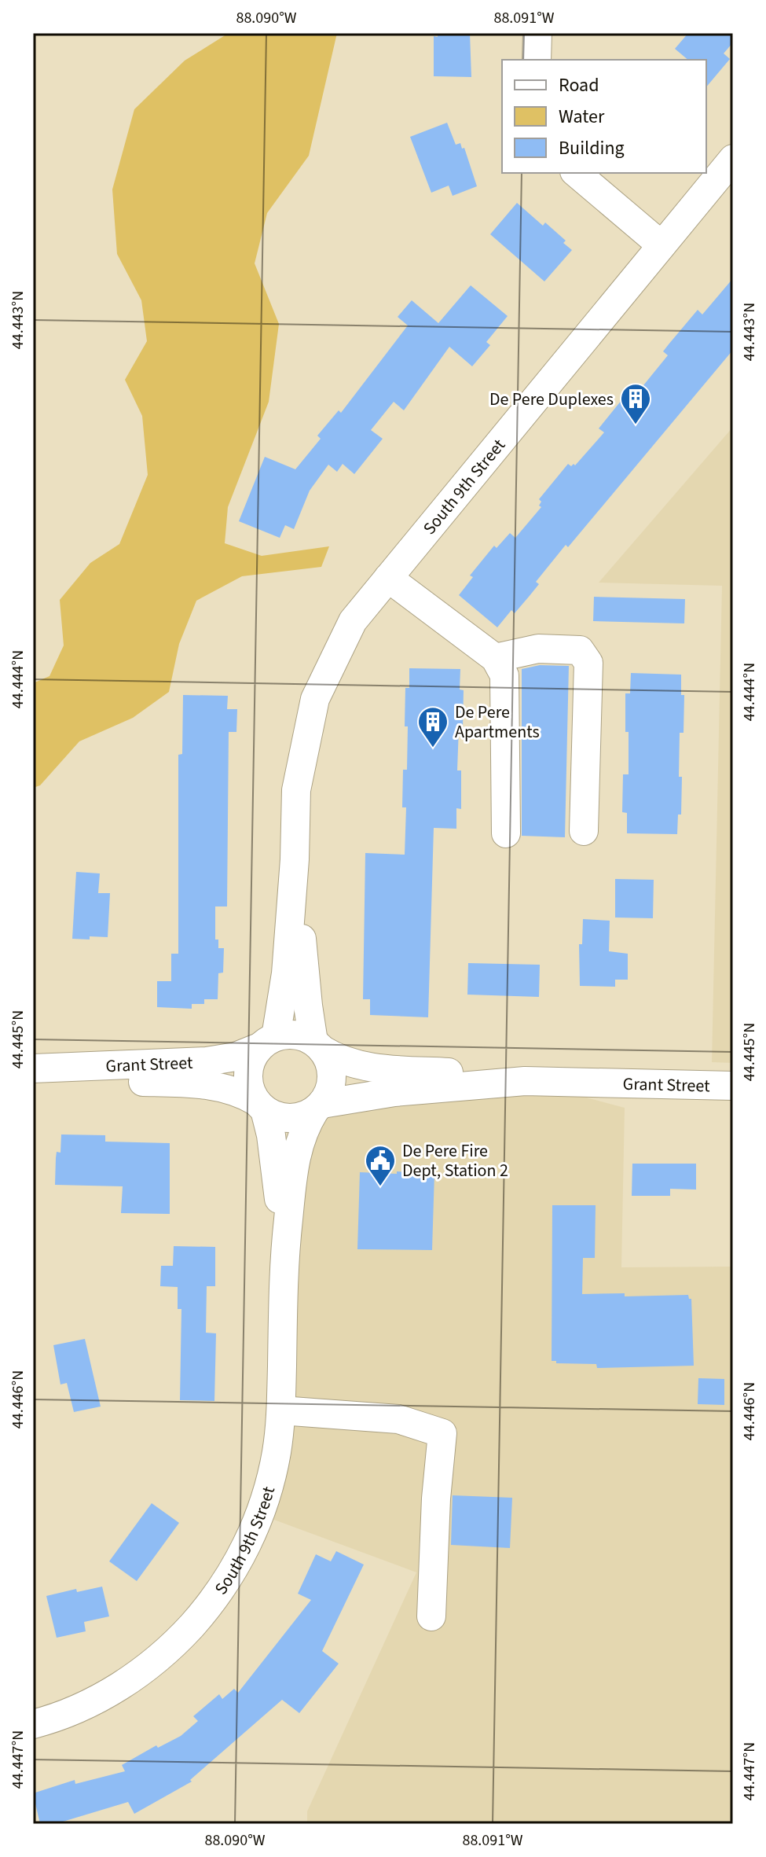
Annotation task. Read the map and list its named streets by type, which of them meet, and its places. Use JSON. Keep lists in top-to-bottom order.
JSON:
{
  "streets": {
    "street": ["South 9th Street", "Grant Street"]
  },
  "crossings": [
    ["South 9th Street", "Grant Street"]
  ],
  "places": {
    "building": ["De Pere Duplexes", "De Pere Apartments"],
    "public building": ["De Pere Fire Dept, Station 2"]
  },
  "legend": ["Road", "Water", "Building"],
  "coordinates": [
    "88.090°W",
    "88.091°W",
    "44.443°N",
    "44.444°N",
    "44.445°N",
    "44.446°N",
    "44.447°N"
  ]
}
